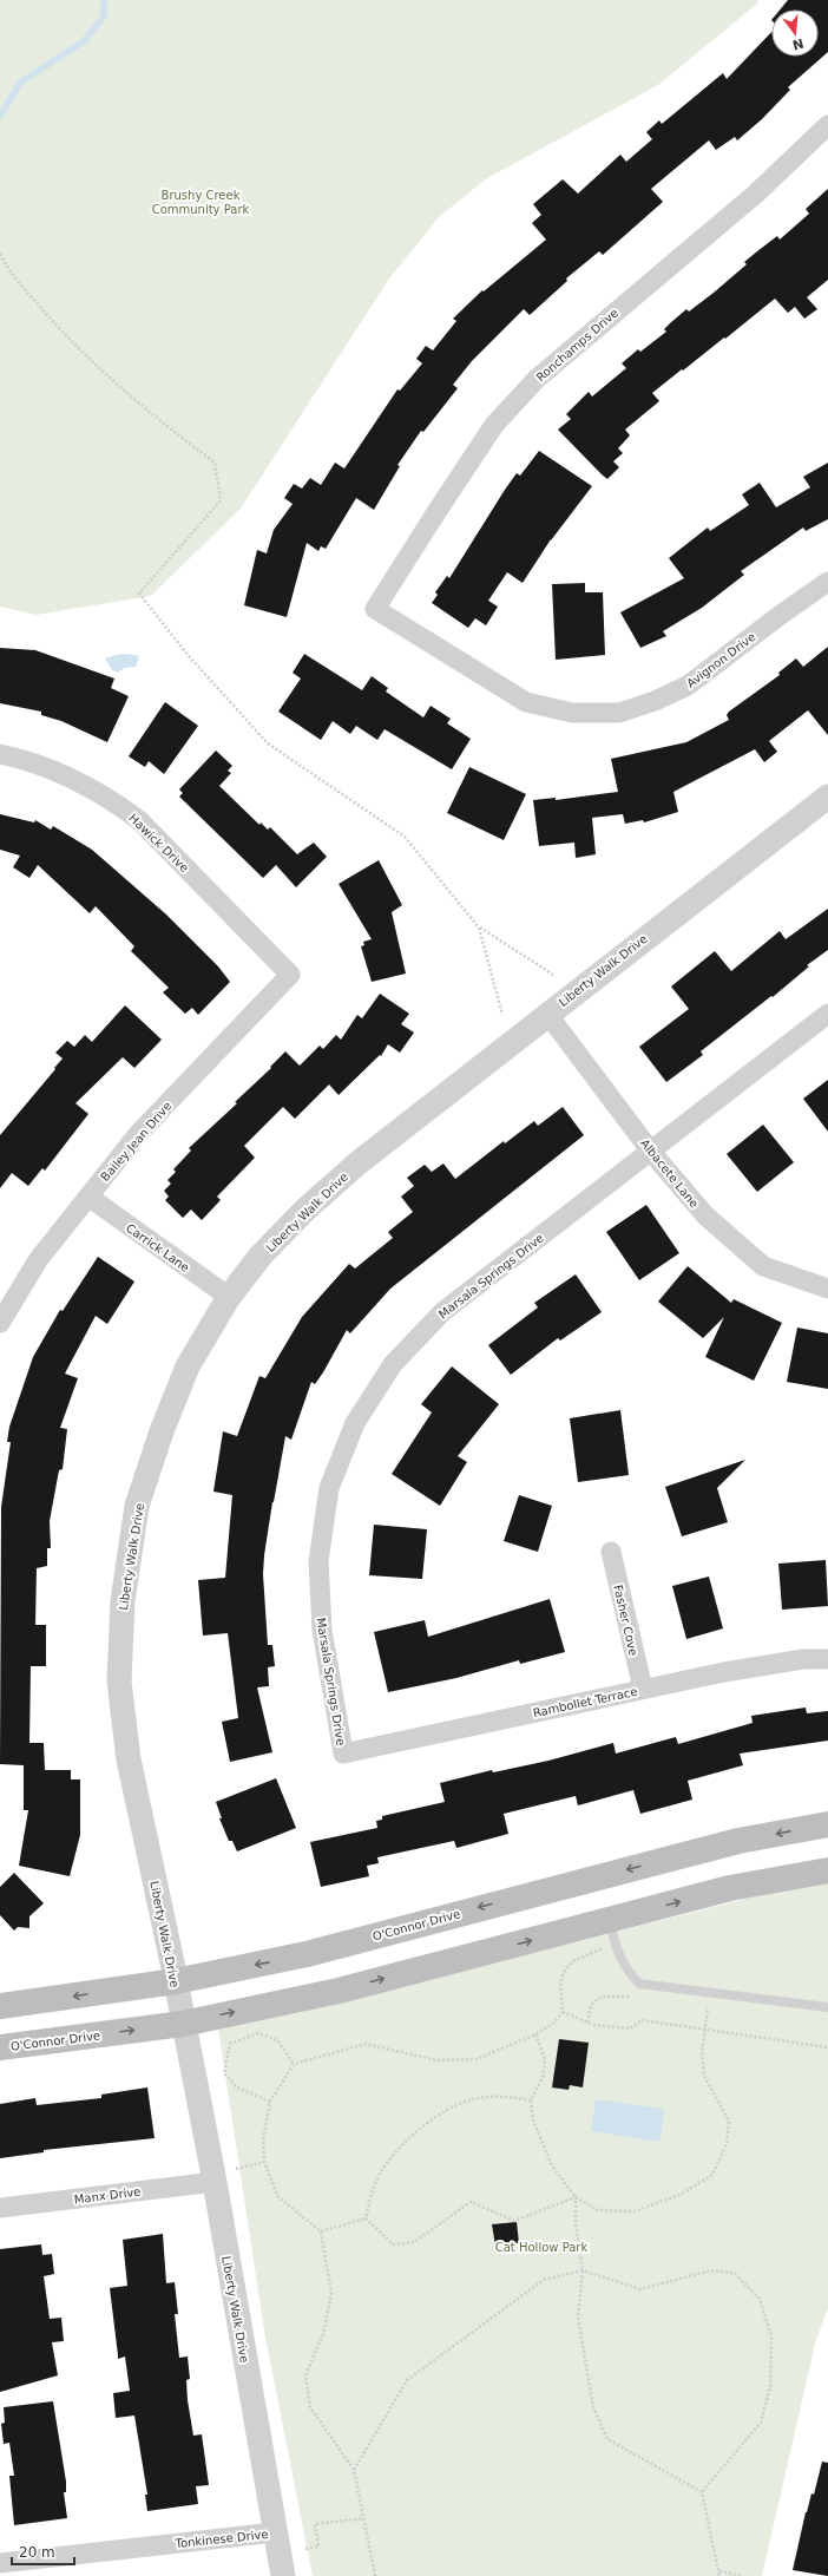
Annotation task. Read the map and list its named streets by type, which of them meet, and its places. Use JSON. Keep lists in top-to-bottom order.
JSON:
{
  "streets": {
    "main road": ["O'Connor Drive"],
    "street": [
      "Ronchamps Drive",
      "Avignon Drive",
      "Hawick Drive",
      "Liberty Walk Drive",
      "Bailey Jean Drive",
      "Albacete Lane",
      "Carrick Lane",
      "Marsala Springs Drive",
      "Fasher Cove",
      "Rambollet Terrace",
      "Manx Drive",
      "Tonkinese Drive"
    ]
  },
  "crossings": [
    ["Ronchamps Drive", "Avignon Drive"],
    ["Hawick Drive", "Bailey Jean Drive"],
    ["Liberty Walk Drive", "Albacete Lane"],
    ["Liberty Walk Drive", "Carrick Lane"],
    ["Liberty Walk Drive", "O'Connor Drive"],
    ["Liberty Walk Drive", "Manx Drive"],
    ["Liberty Walk Drive", "Tonkinese Drive"],
    ["Bailey Jean Drive", "Carrick Lane"],
    ["Albacete Lane", "Marsala Springs Drive"],
    ["Marsala Springs Drive", "Rambollet Terrace"],
    ["Fasher Cove", "Rambollet Terrace"]
  ],
  "parks": ["Brushy Creek Community Park", "Cat Hollow Park"],
  "scale_bar": "20 m",
  "north": "bottom"
}
